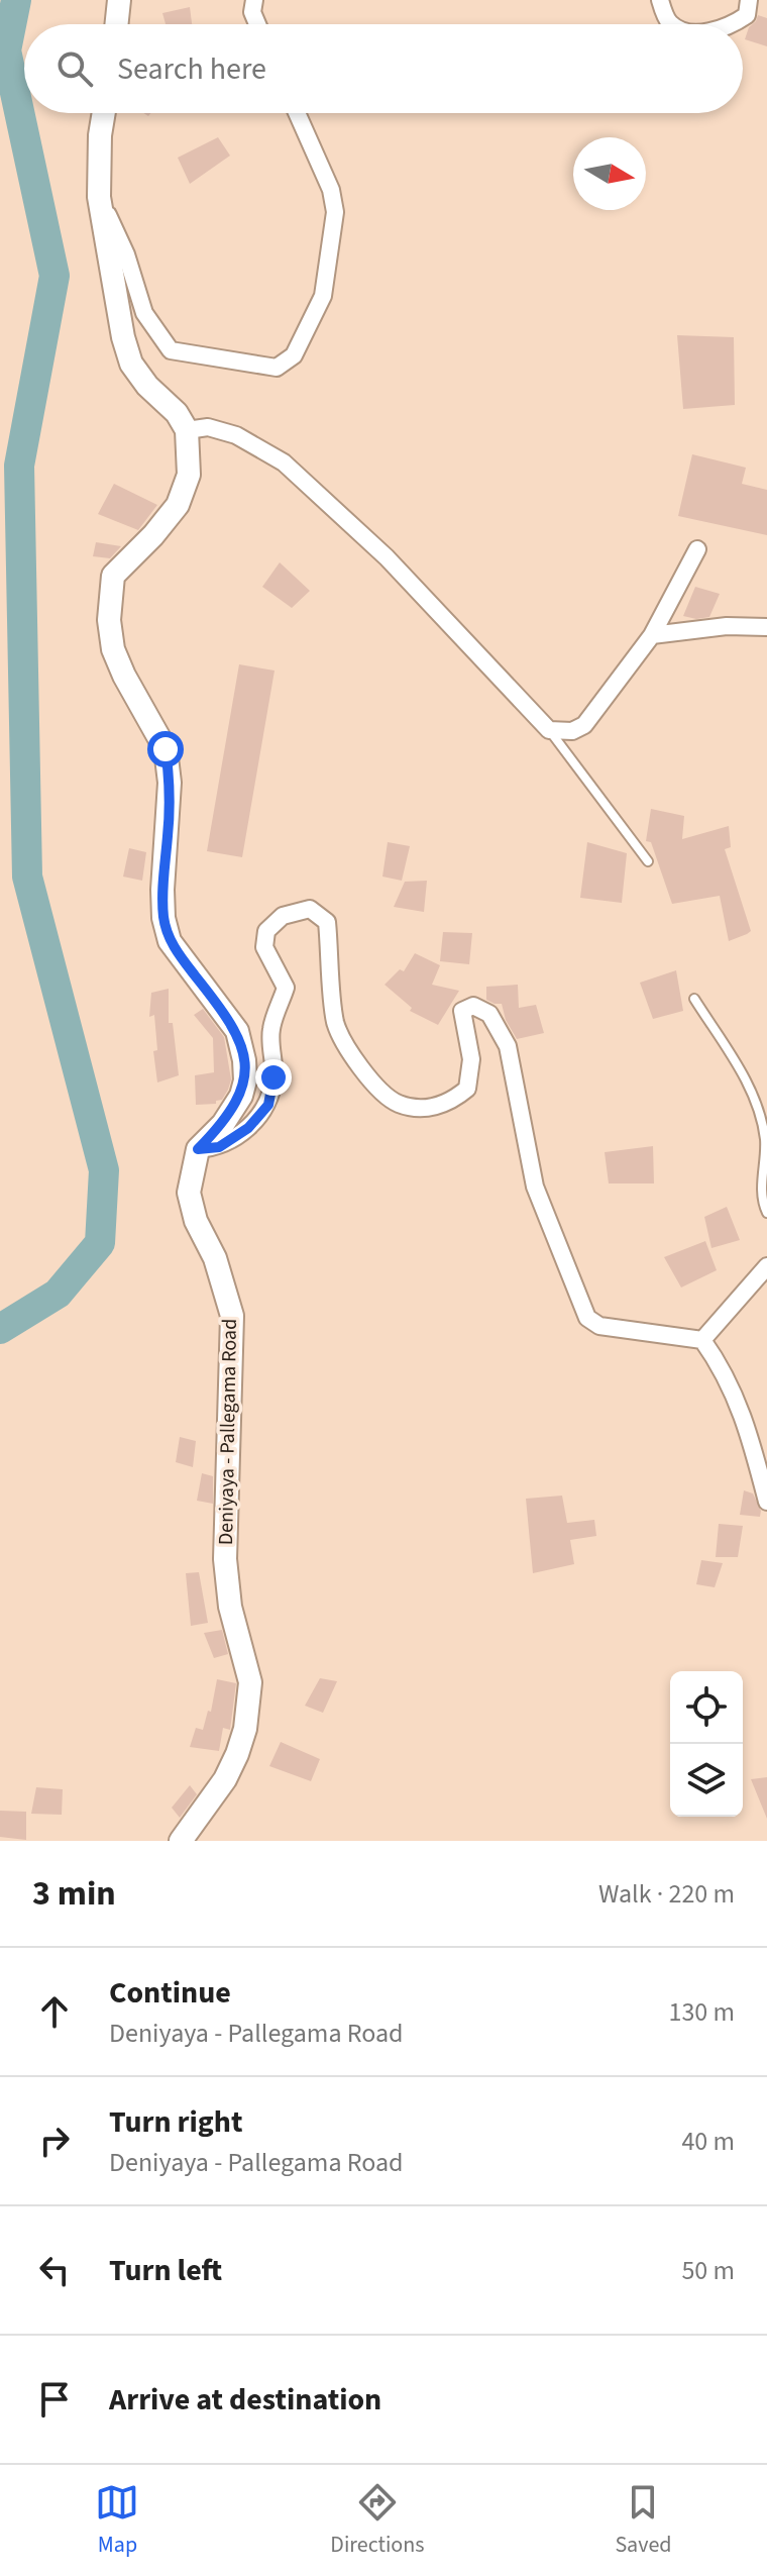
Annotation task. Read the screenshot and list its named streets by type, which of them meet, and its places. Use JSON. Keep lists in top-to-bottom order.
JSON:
{
  "streets": {
    "main road": ["Deniyaya - Pallegama Road"]
  },
  "north": "right",
  "page": {
    "search": "Search here",
    "heading": ["3 min", "Walk · 220 m"],
    "list": [
      ["Continue", "Deniyaya - Pallegama Road", "130 m"],
      ["Turn right", "Deniyaya - Pallegama Road", "40 m"],
      ["Turn left", "50 m"],
      "Arrive at destination"
    ],
    "nav": ["Map", "Directions", "Saved"]
  }
}
